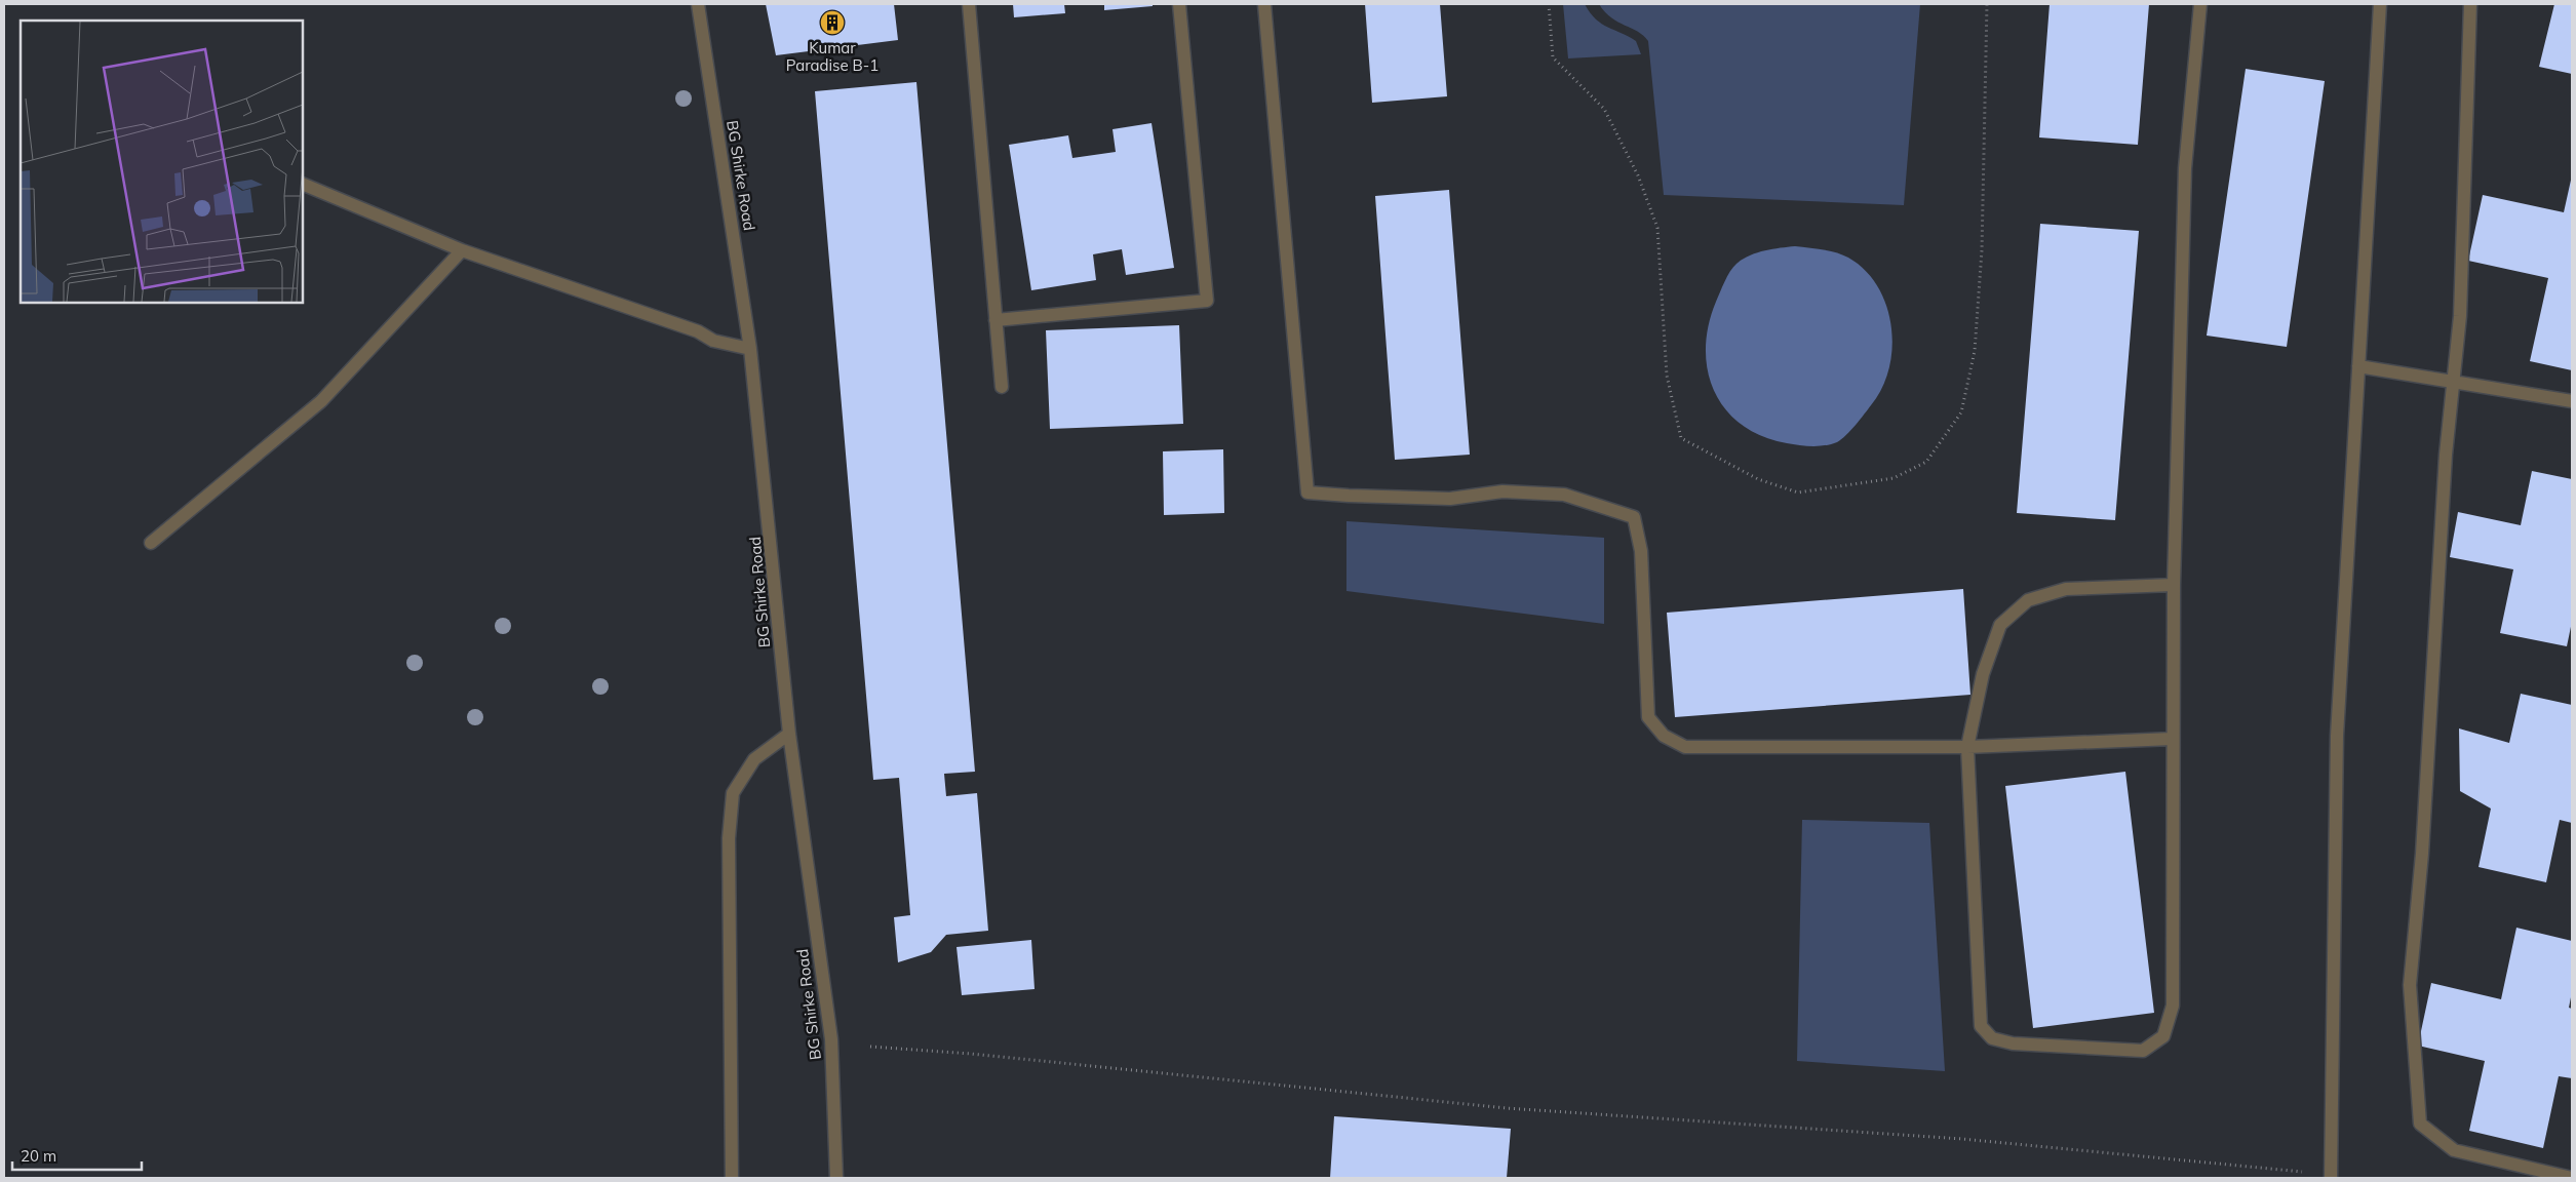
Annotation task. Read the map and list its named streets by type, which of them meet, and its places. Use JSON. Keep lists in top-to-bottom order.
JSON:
{
  "streets": {
    "street": ["BG Shirke Road"]
  },
  "places": {
    "building": ["Kumar Paradise B-1"]
  },
  "scale_bar": "20 m"
}
